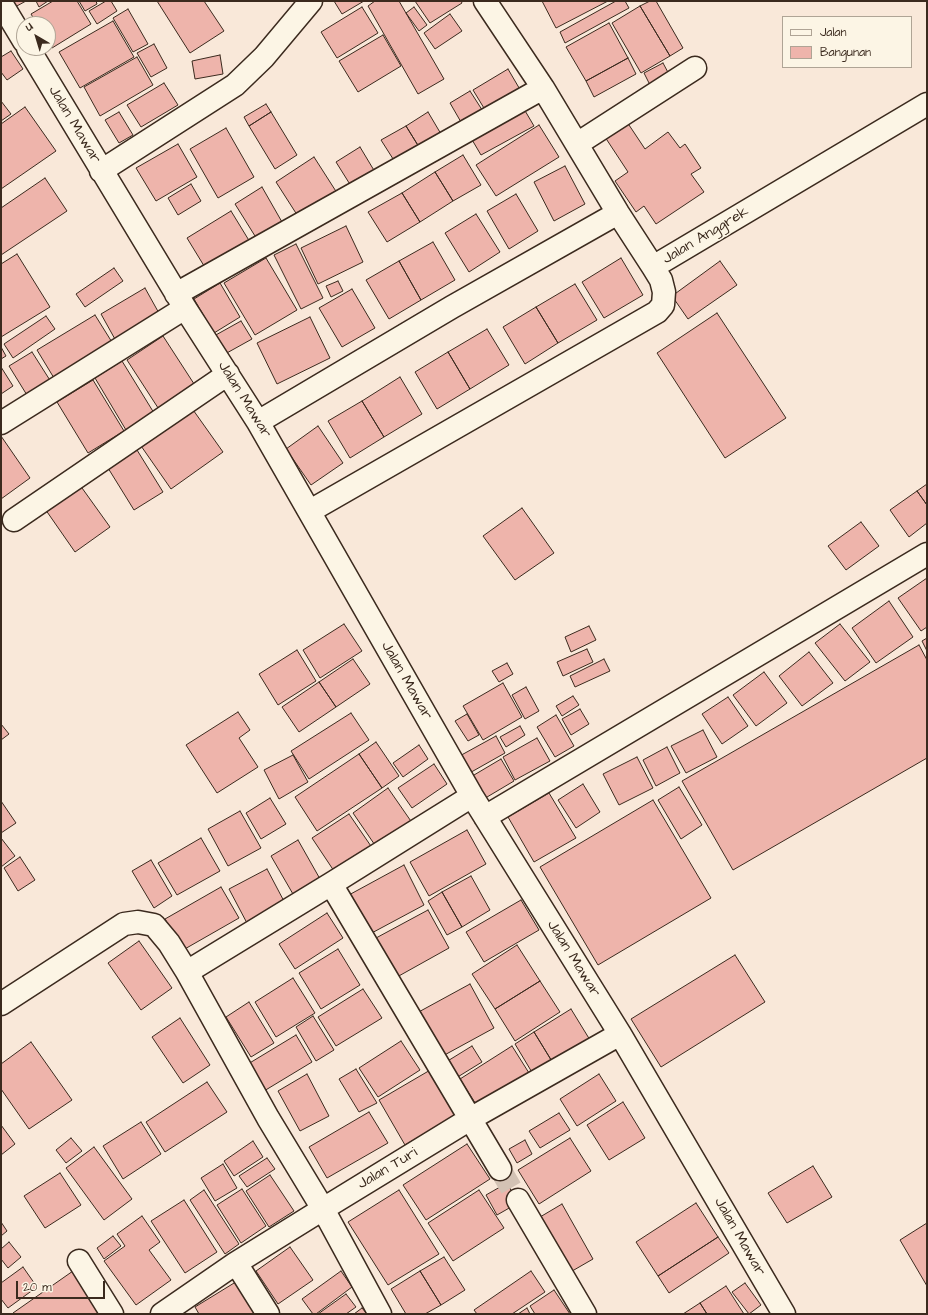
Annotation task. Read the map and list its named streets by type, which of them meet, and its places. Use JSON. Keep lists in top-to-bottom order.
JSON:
{
  "streets": {
    "street": ["Jalan Mawar", "Jalan Anggrek", "Jalan Turi"]
  },
  "crossings": [
    ["Jalan Mawar", "Jalan Turi"]
  ],
  "legend": ["Jalan", "Bangunan"],
  "scale_bar": "20 m",
  "north": "top left"
}
